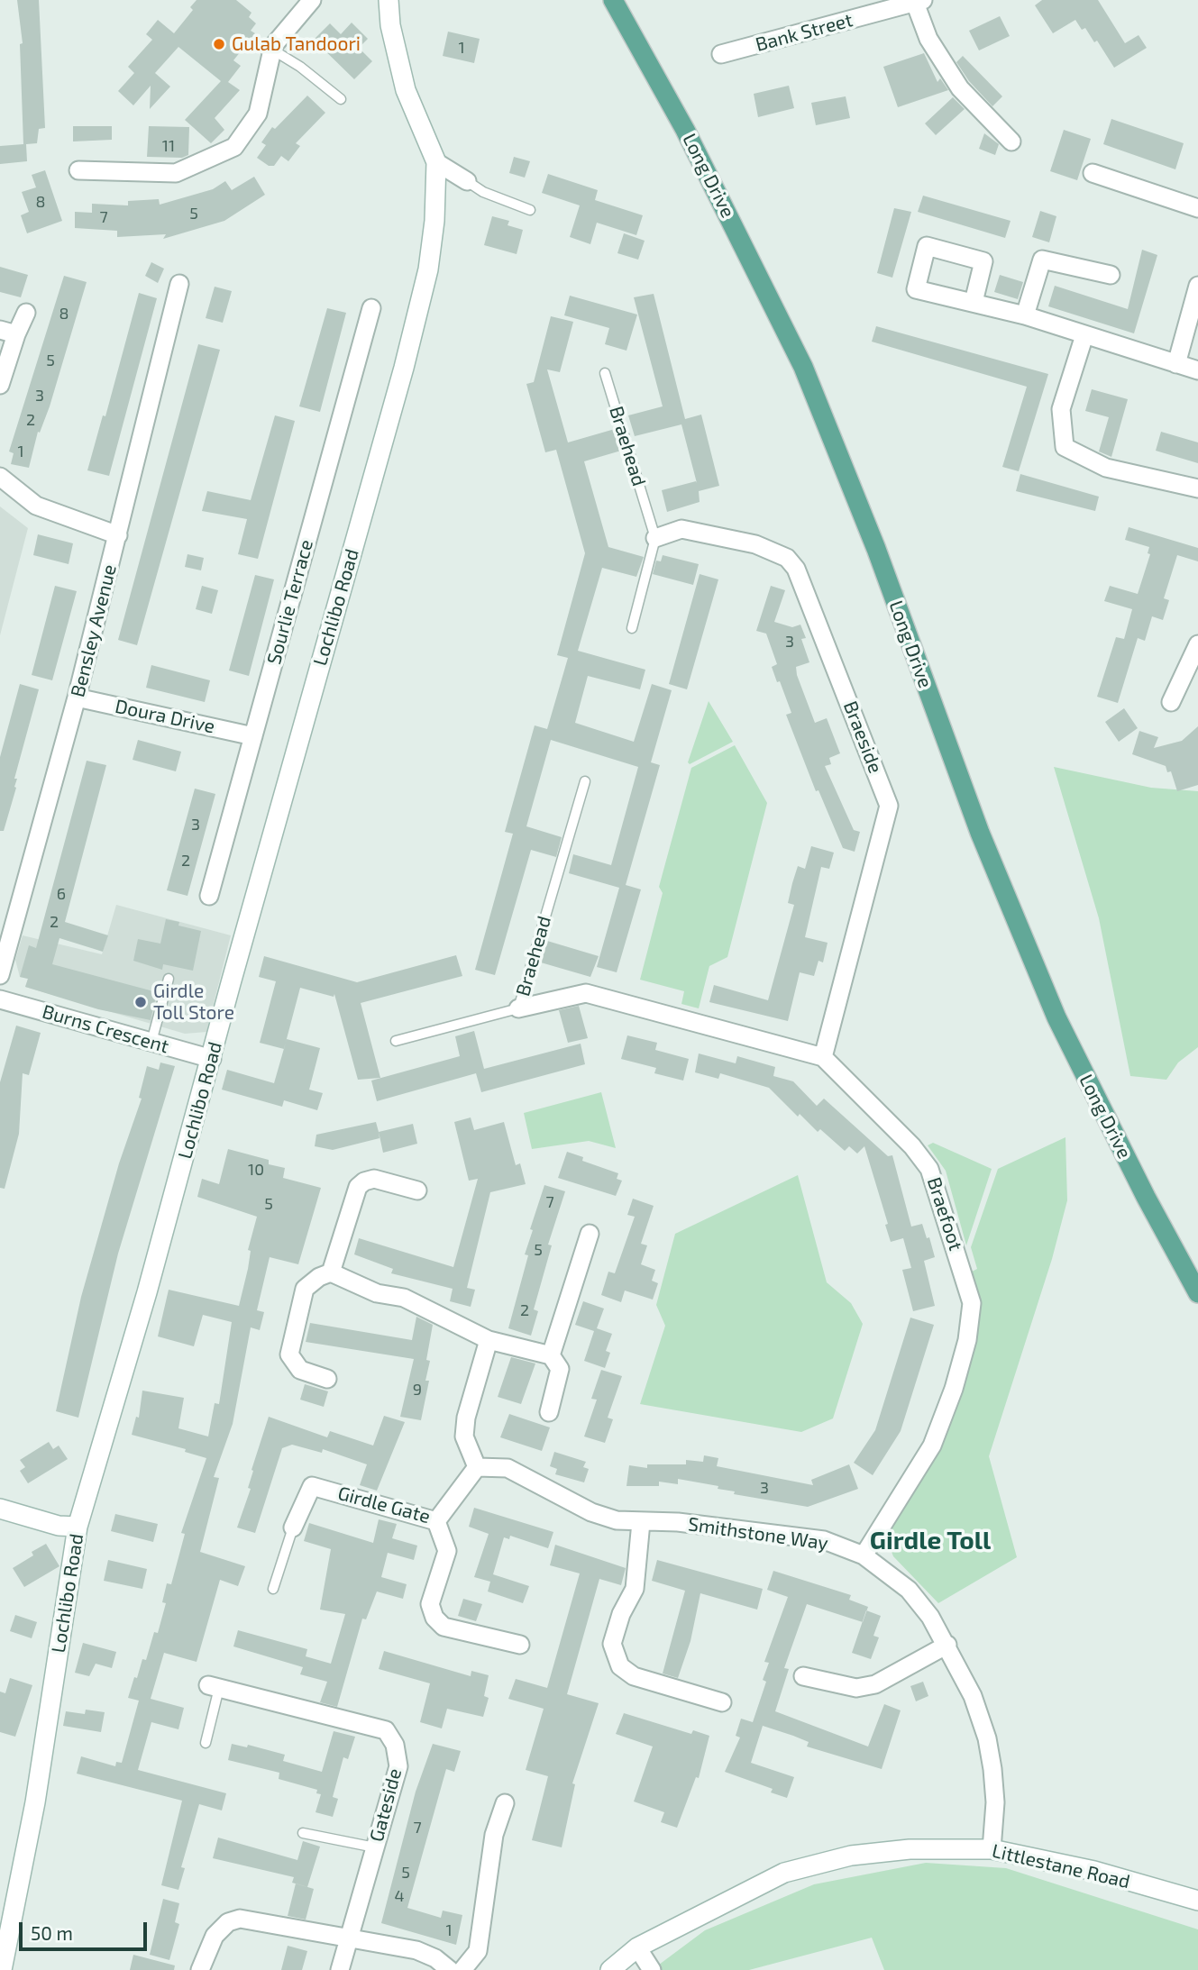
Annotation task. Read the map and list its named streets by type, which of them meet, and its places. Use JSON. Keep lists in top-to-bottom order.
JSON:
{
  "streets": {
    "main road": ["Long Drive"],
    "street": [
      "Bank Street",
      "Sourlie Terrace",
      "Lochlibo Road",
      "Bensley Avenue",
      "Doura Drive",
      "Braeside",
      "Burns Crescent",
      "Braefoot",
      "Girdle Gate",
      "Smithstone Way",
      "Gateside",
      "Littlestane Road"
    ],
    "lane": ["Braehead"]
  },
  "crossings": [
    ["Braehead", "Braeside"],
    ["Sourlie Terrace", "Doura Drive"],
    ["Lochlibo Road", "Burns Crescent"],
    ["Bensley Avenue", "Doura Drive"],
    ["Braeside", "Braefoot"],
    ["Braefoot", "Smithstone Way"],
    ["Girdle Gate", "Smithstone Way"],
    ["Smithstone Way", "Littlestane Road"]
  ],
  "districts": ["Girdle Toll"],
  "places": ["Gulab Tandoori", "Girdle Toll Store"],
  "house_numbers": [
    "1",
    "11",
    "8",
    "5",
    "7",
    "8",
    "5",
    "3",
    "2",
    "1",
    "3",
    "3",
    "2",
    "6",
    "2",
    "10",
    "7",
    "5",
    "5",
    "2",
    "9",
    "3",
    "7",
    "5",
    "4",
    "1"
  ],
  "scale_bar": "50 m"
}
